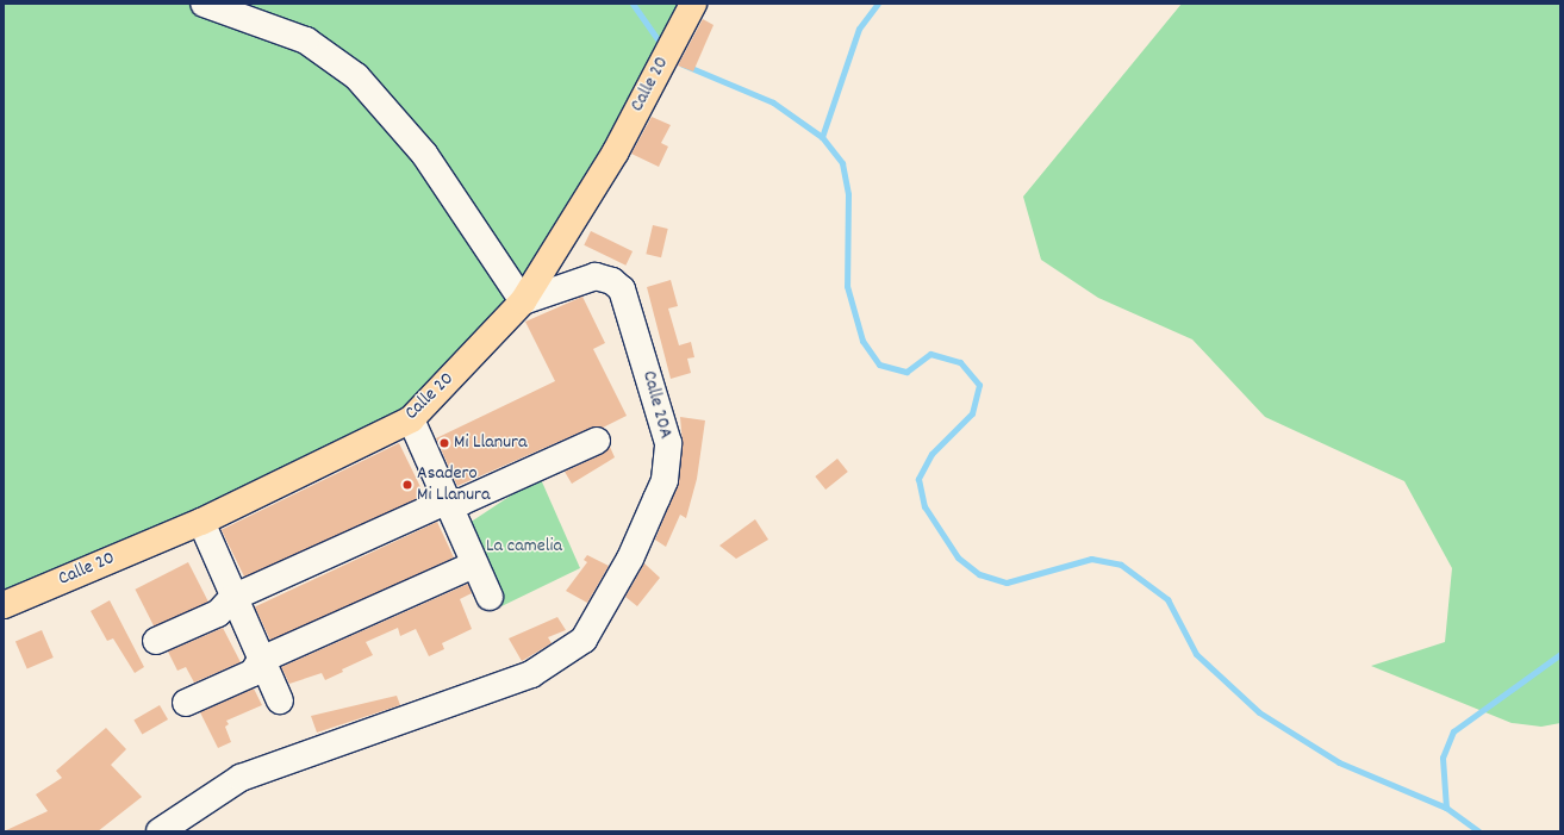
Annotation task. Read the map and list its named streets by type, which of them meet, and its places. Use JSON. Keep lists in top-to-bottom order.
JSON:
{
  "streets": {
    "main road": ["Calle 20"],
    "street": ["Calle 20A"]
  },
  "crossings": [
    ["Calle 20", "Calle 20A"]
  ],
  "parks": ["La camelia"],
  "places": ["Mi Llanura", "Asadero Mi Llanura"]
}
